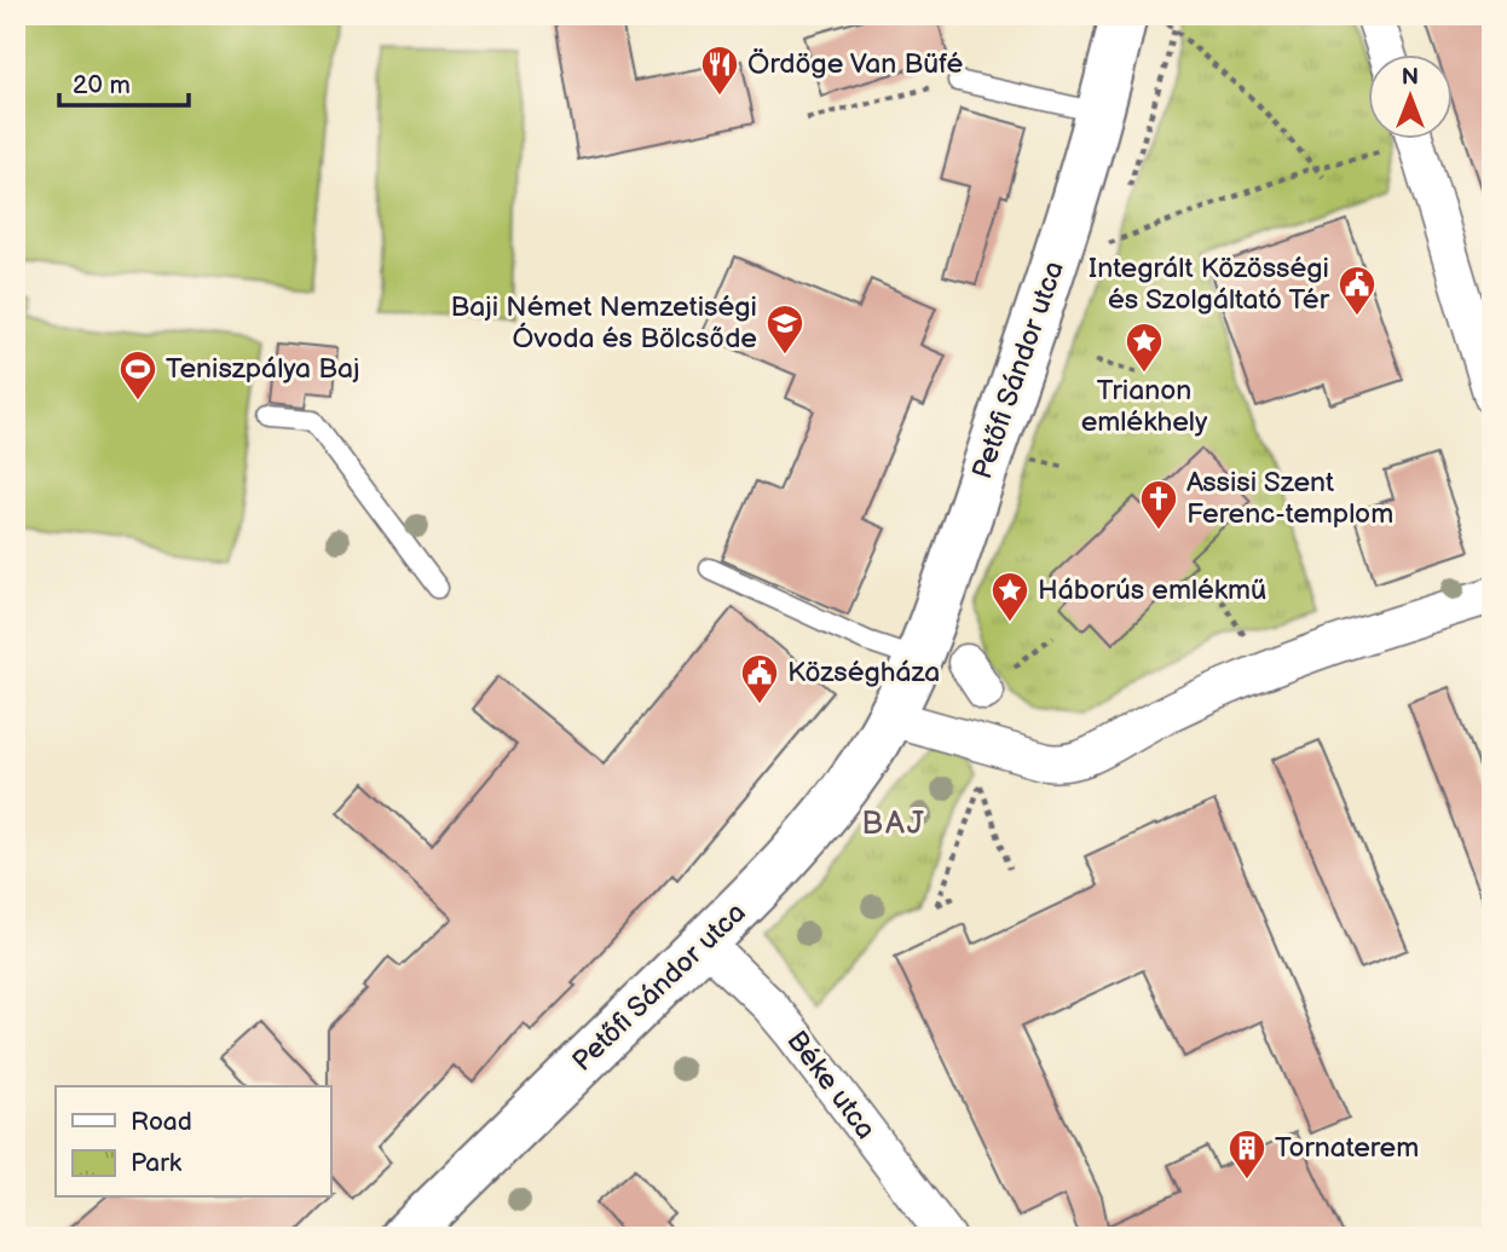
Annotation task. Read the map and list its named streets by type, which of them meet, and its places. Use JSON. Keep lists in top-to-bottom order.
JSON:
{
  "streets": {
    "street": ["Petőfi Sándor utca", "Béke utca"]
  },
  "crossings": [
    ["Petőfi Sándor utca", "Béke utca"]
  ],
  "districts": ["BAJ"],
  "places": {
    "restaurant": ["Ördöge Van Büfé"],
    "public building": ["Integrált Közösségi és Szolgáltató Tér", "Községháza"],
    "school or university": ["Baji Német Nemzetiségi Óvoda és Bölcsőde"],
    "place": ["Trianon emlékhely", "Háborús emlékmű"],
    "sports": ["Teniszpálya Baj"],
    "church": ["Assisi Szent Ferenc-templom"],
    "building": ["Tornaterem"]
  },
  "legend": ["Road", "Park"],
  "scale_bar": "20 m",
  "north": "top"
}
